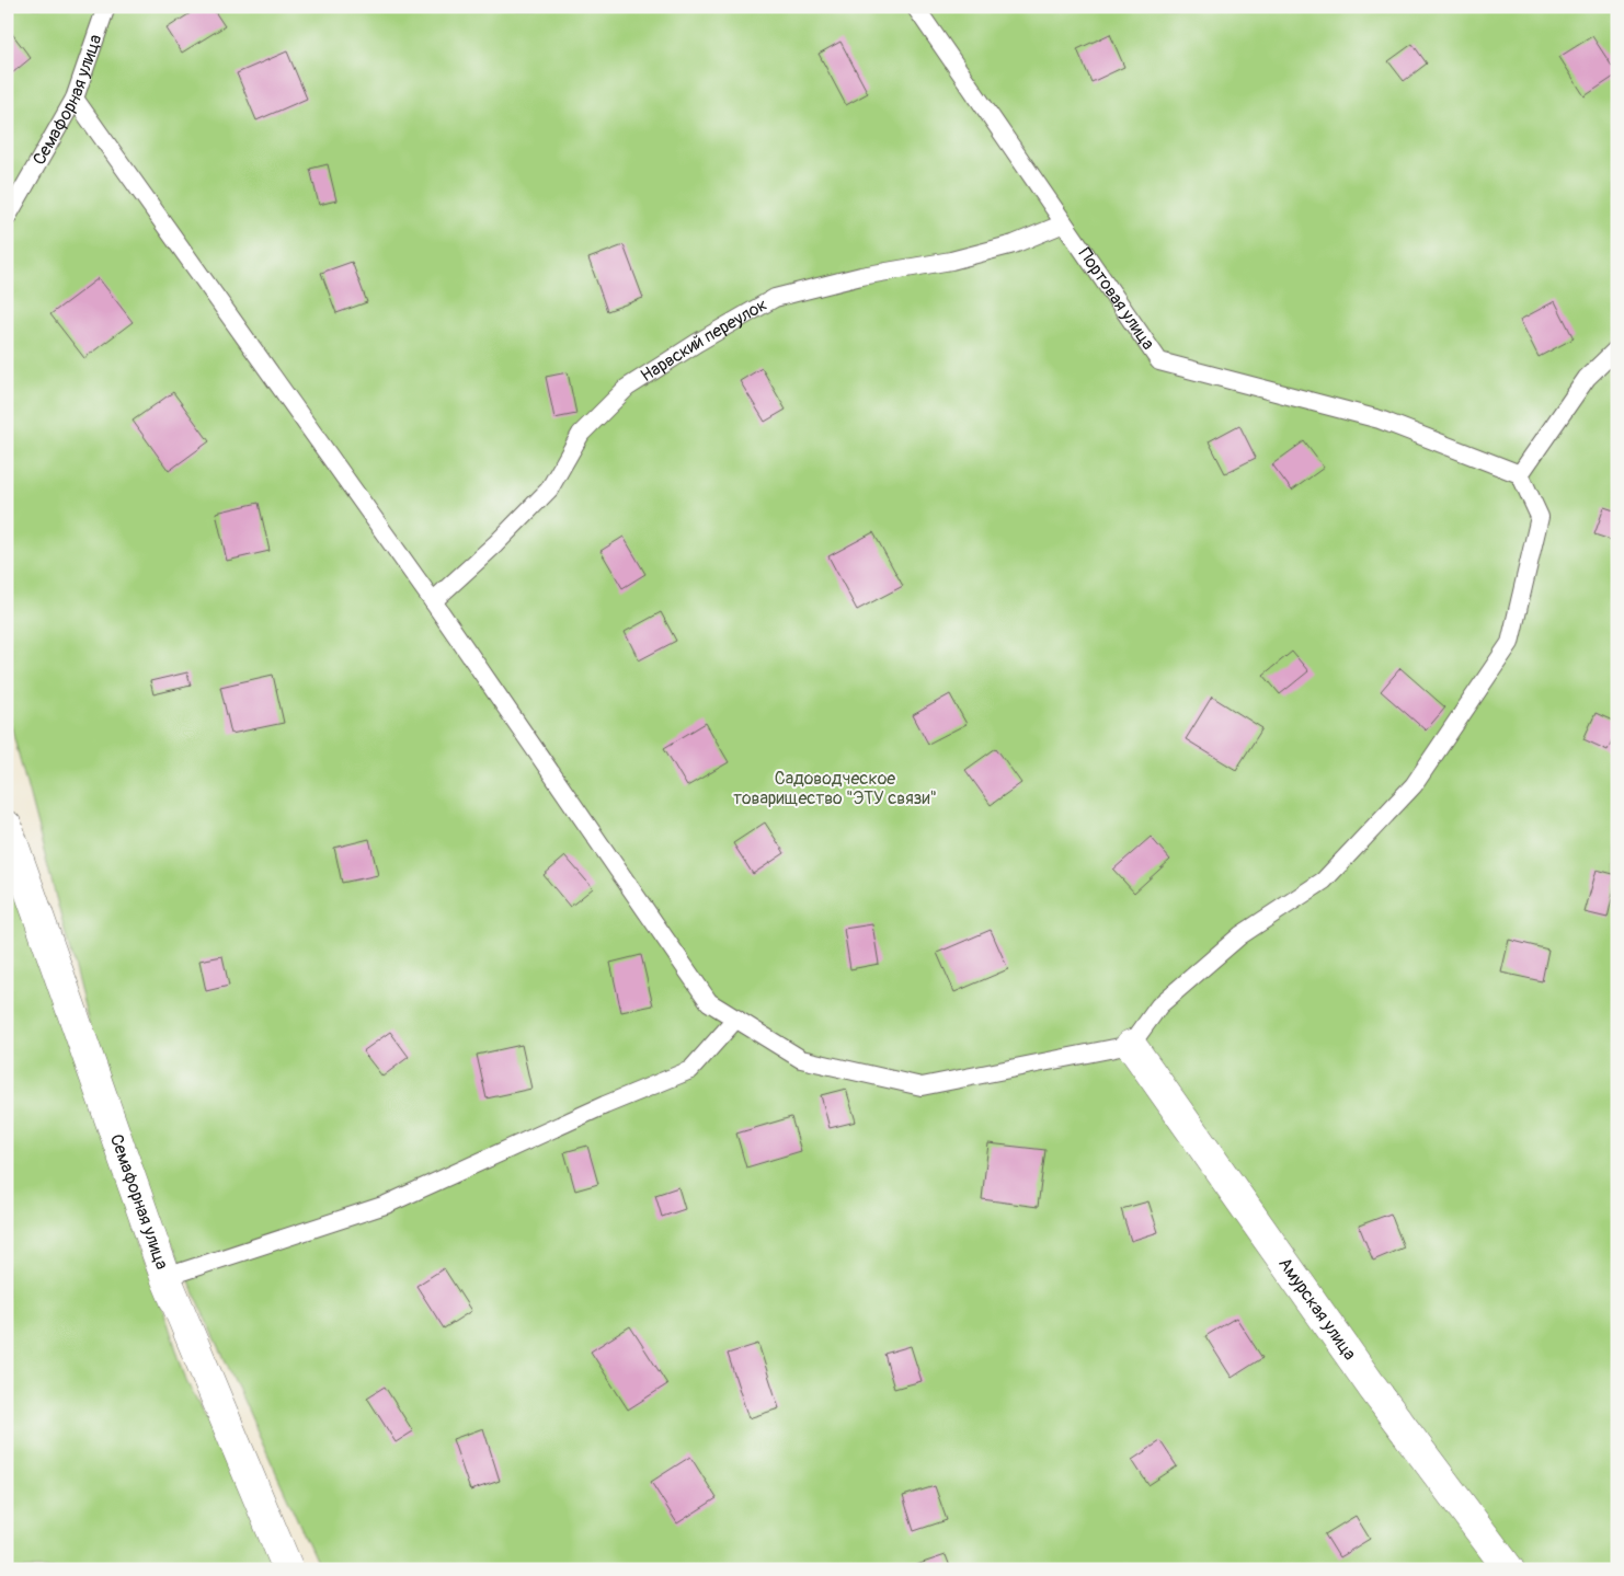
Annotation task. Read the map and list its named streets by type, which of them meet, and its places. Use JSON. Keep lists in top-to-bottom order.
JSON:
{
  "streets": {
    "street": ["Семафорная улица", "Амурская улица"],
    "lane": ["Портовая улица", "Нарвский переулок"]
  },
  "crossings": [
    ["Портовая улица", "Нарвский переулок"]
  ],
  "parks": ["Садоводческое товарищество \"ЭТУ связи\""]
}
